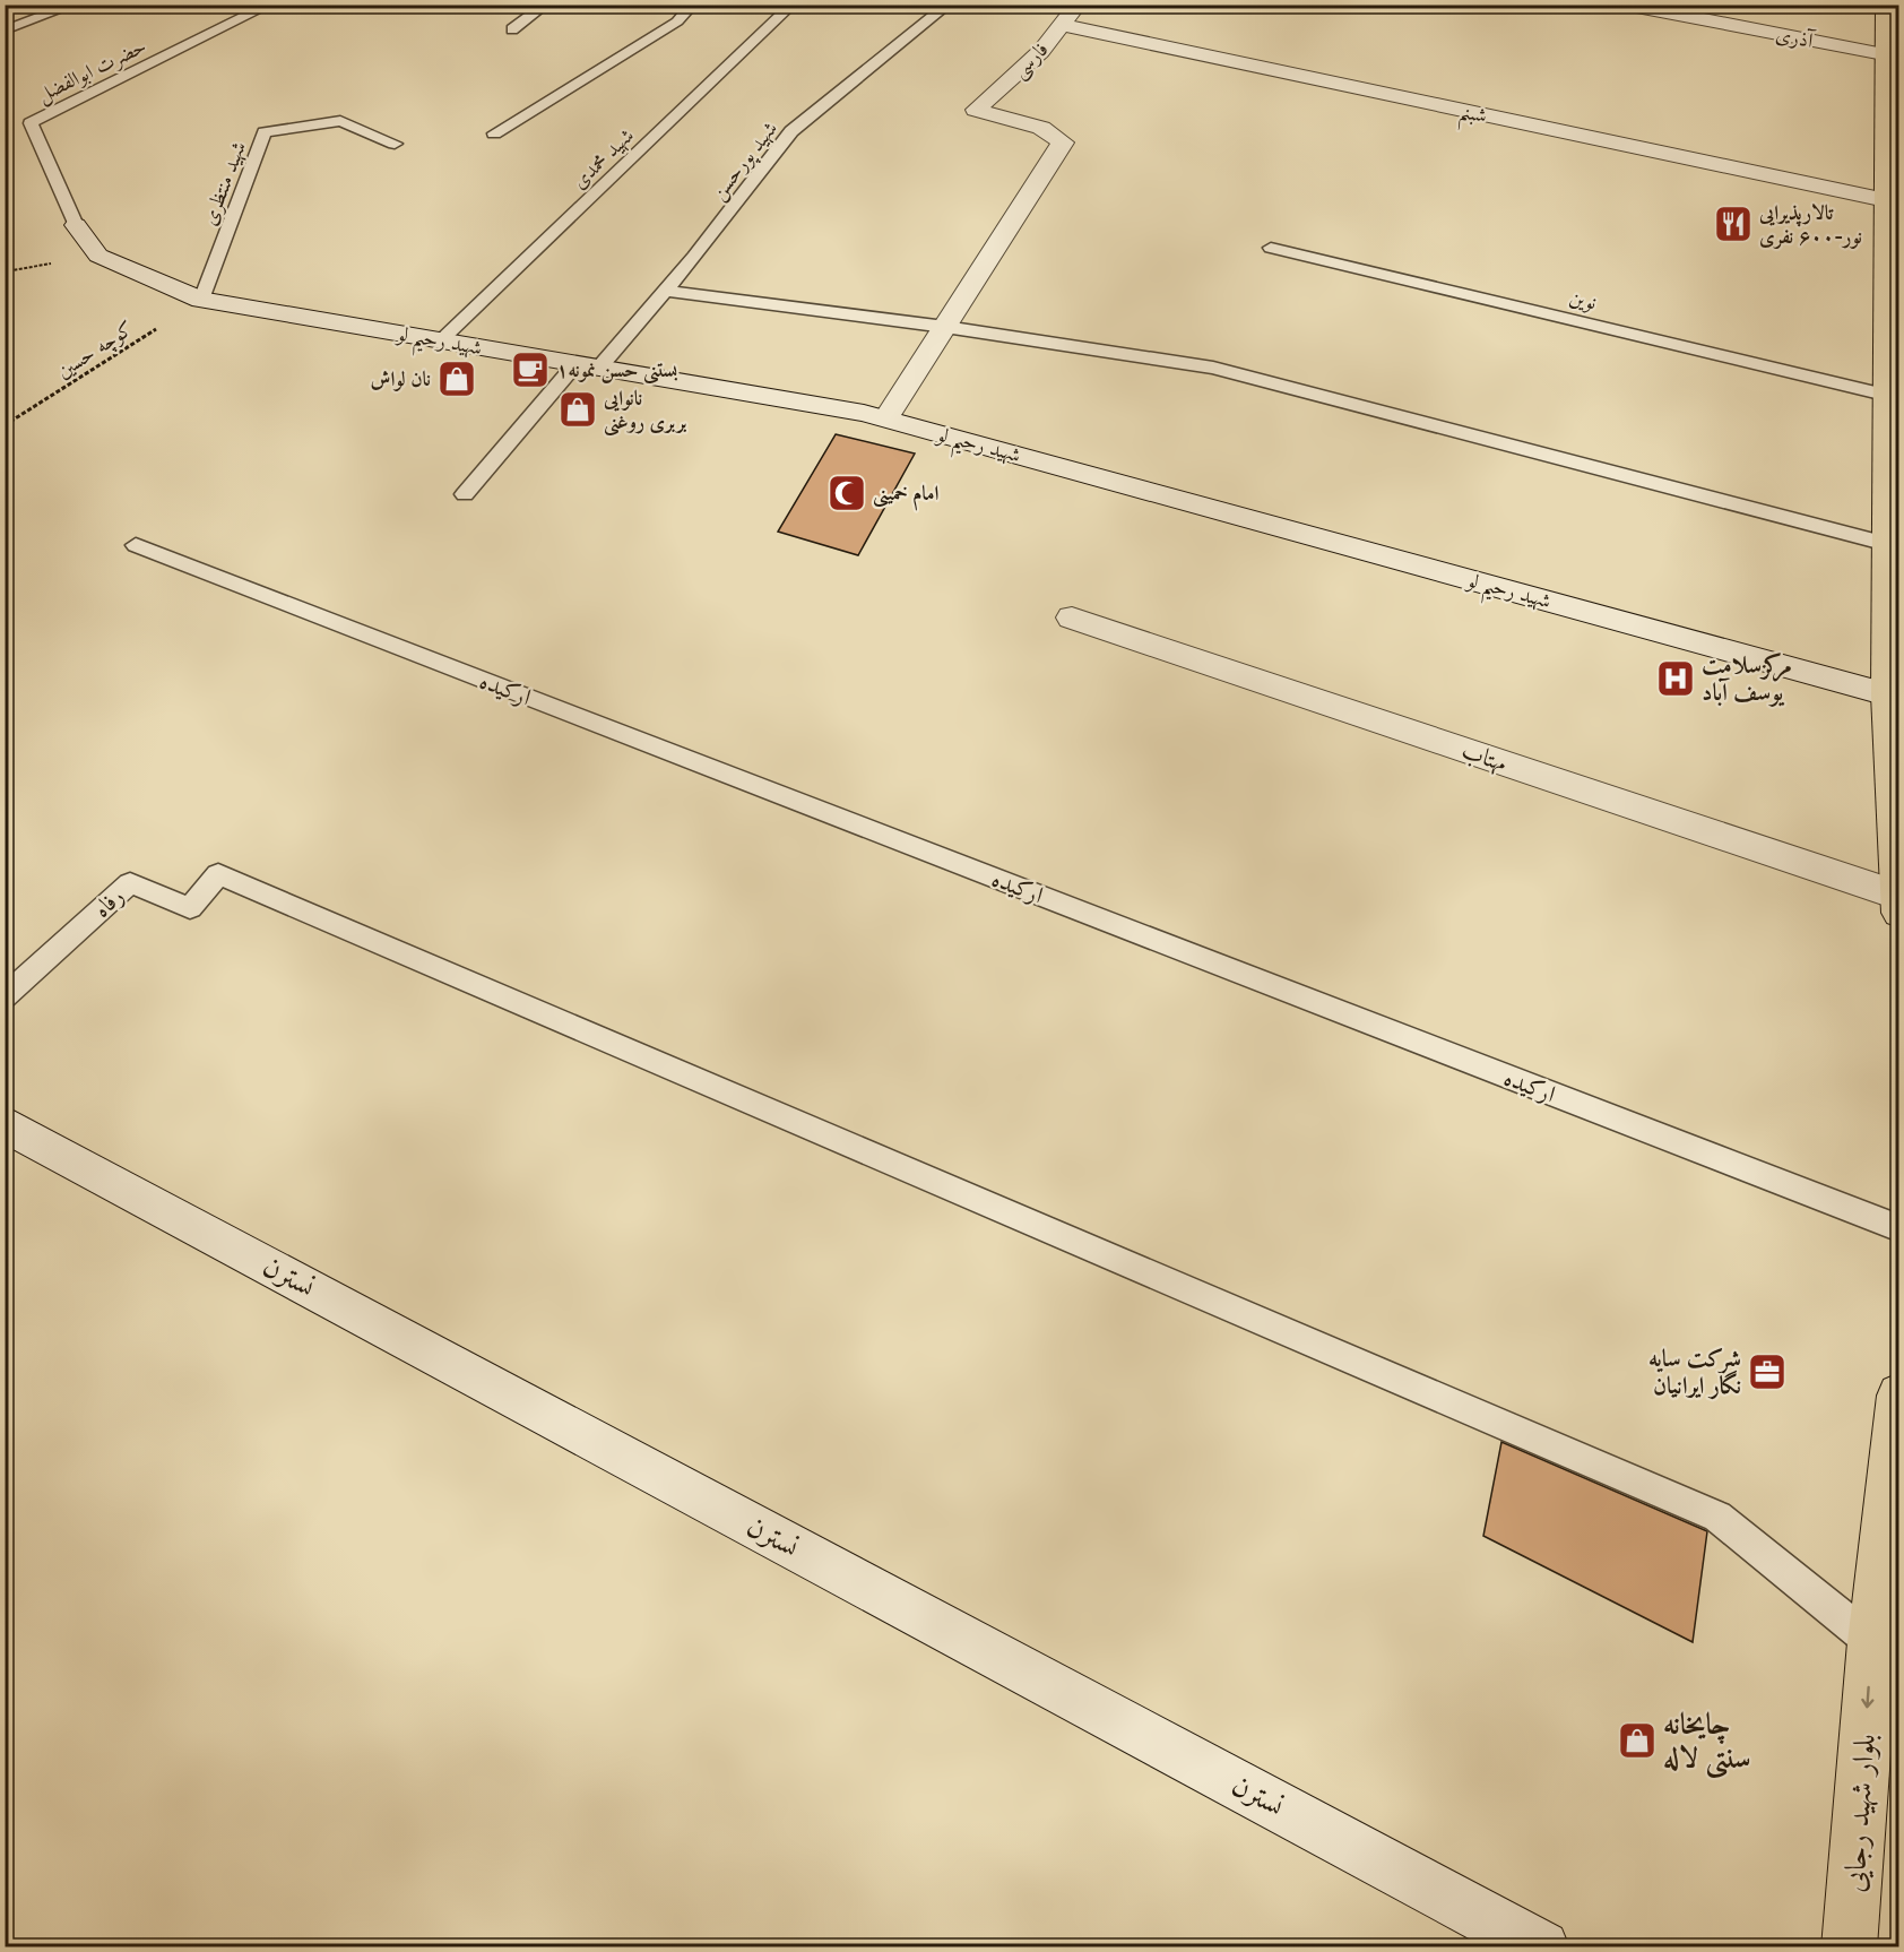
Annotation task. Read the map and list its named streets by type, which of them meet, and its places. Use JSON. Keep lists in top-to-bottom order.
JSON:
{
  "streets": {
    "highway": ["بلوار شهید رجایی"],
    "street": [
      "آذری",
      "فارسی",
      "شبنم",
      "شهید رحیم لو",
      "مهتاب",
      "نسترن"
    ],
    "lane": [
      "حضرت ابوالفضل",
      "شهید محمدی",
      "شهید پورحسن",
      "شهید منتظری",
      "نوین",
      "ارکیده",
      "رفاه"
    ],
    "path": ["کوچه حسین"]
  },
  "crossings": [
    ["فارسی", "شبنم"],
    ["حضرت ابوالفضل", "شهید رحیم لو"],
    ["شهید محمدی", "شهید رحیم لو"],
    ["شهید پورحسن", "شهید رحیم لو"],
    ["شهید منتظری", "شهید رحیم لو"],
    ["شهید منتظری", "کوچه حسین"],
    ["شهید رحیم لو", "کوچه حسین"],
    ["رفاه", "بلوار شهید رجایی"]
  ],
  "one_way": ["بلوار شهید رجایی"],
  "places": {
    "restaurant": ["تالارپذیرایی نور-۶۰۰ نفری"],
    "cafe": ["بستنی حسن نمونه۱"],
    "shop": ["نان لواش", "نانوایی بربری روغنی", "چایخانه سنتی لاله"],
    "mosque": ["امام خمینی"],
    "hospital": ["مرکزسلامت یوسف آباد"],
    "office": ["شرکت سایه نگار ایرانیان"]
  }
}
